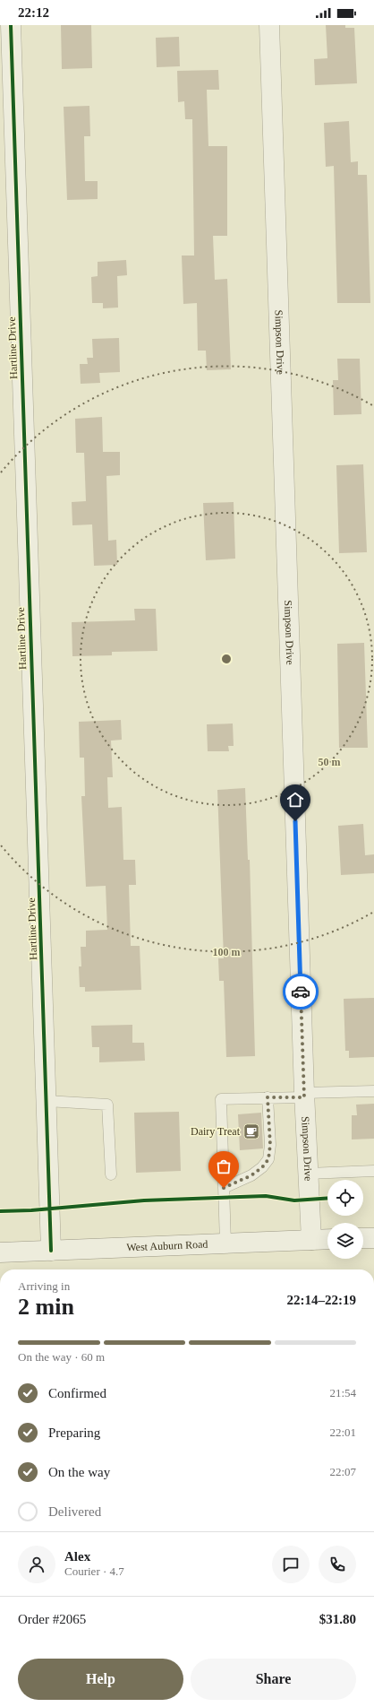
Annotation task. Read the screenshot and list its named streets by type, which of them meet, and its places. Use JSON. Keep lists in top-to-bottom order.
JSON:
{
  "streets": {
    "street": ["Simpson Drive", "Hartline Drive", "West Auburn Road"]
  },
  "crossings": [
    ["Simpson Drive", "West Auburn Road"],
    ["Hartline Drive", "West Auburn Road"]
  ],
  "places": {
    "cafe": ["Dairy Treat"]
  },
  "page": {
    "status": "22:12",
    "heading": ["2 min", "Arriving in", "22:14–22:19"],
    "panel": [
      "Alex",
      "Courier · 4.7",
      "Order #2065",
      "$31.80"
    ],
    "bar": "On the way · 60 m",
    "list": [
      ["Confirmed", "21:54"],
      ["Preparing", "22:01"],
      ["On the way", "22:07"],
      "Delivered"
    ],
    "buttons": ["Help", "Share"]
  },
  "rings": ["50 m", "100 m"]
}
